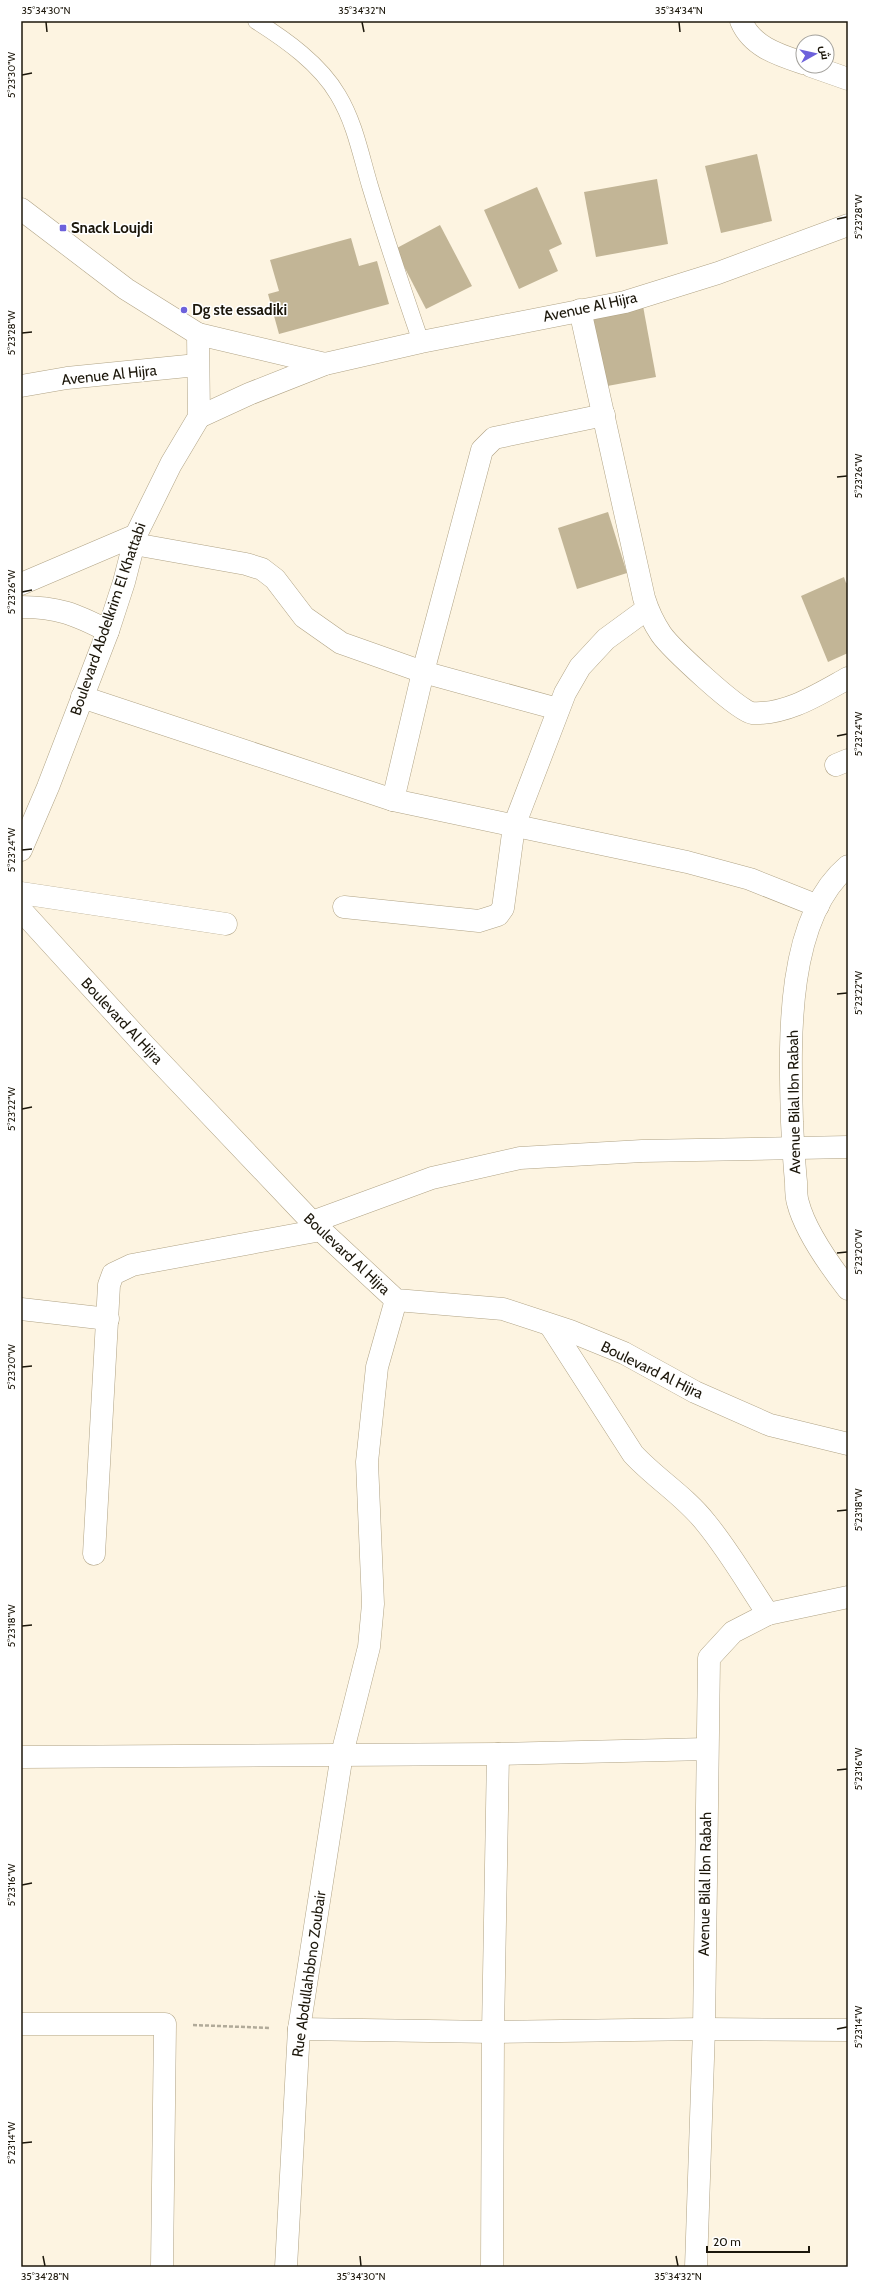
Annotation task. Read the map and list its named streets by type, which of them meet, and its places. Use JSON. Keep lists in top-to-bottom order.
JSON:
{
  "streets": {
    "street": [
      "Avenue Al Hijra",
      "Boulevard Abdelkrim El Khattabi",
      "Boulevard Al Hijra",
      "Avenue Bilal Ibn Rabah",
      "Rue Abdullahbbno Zoubair"
    ]
  },
  "crossings": [
    ["Avenue Al Hijra", "Boulevard Abdelkrim El Khattabi"],
    ["Boulevard Al Hijra", "Rue Abdullahbbno Zoubair"]
  ],
  "places": {
    "transit": ["Snack Loujdi"],
    "other": ["Dg ste essadiki"]
  },
  "scale_bar": "20 m",
  "north": "right",
  "coordinates": [
    "35°34'30\"N",
    "35°34'32\"N",
    "35°34'34\"N",
    "5°23'30\"W",
    "5°23'28\"W",
    "5°23'26\"W",
    "5°23'24\"W",
    "5°23'22\"W",
    "5°23'20\"W",
    "5°23'18\"W",
    "5°23'16\"W",
    "5°23'14\"W",
    "35°34'28\"N"
  ]
}
